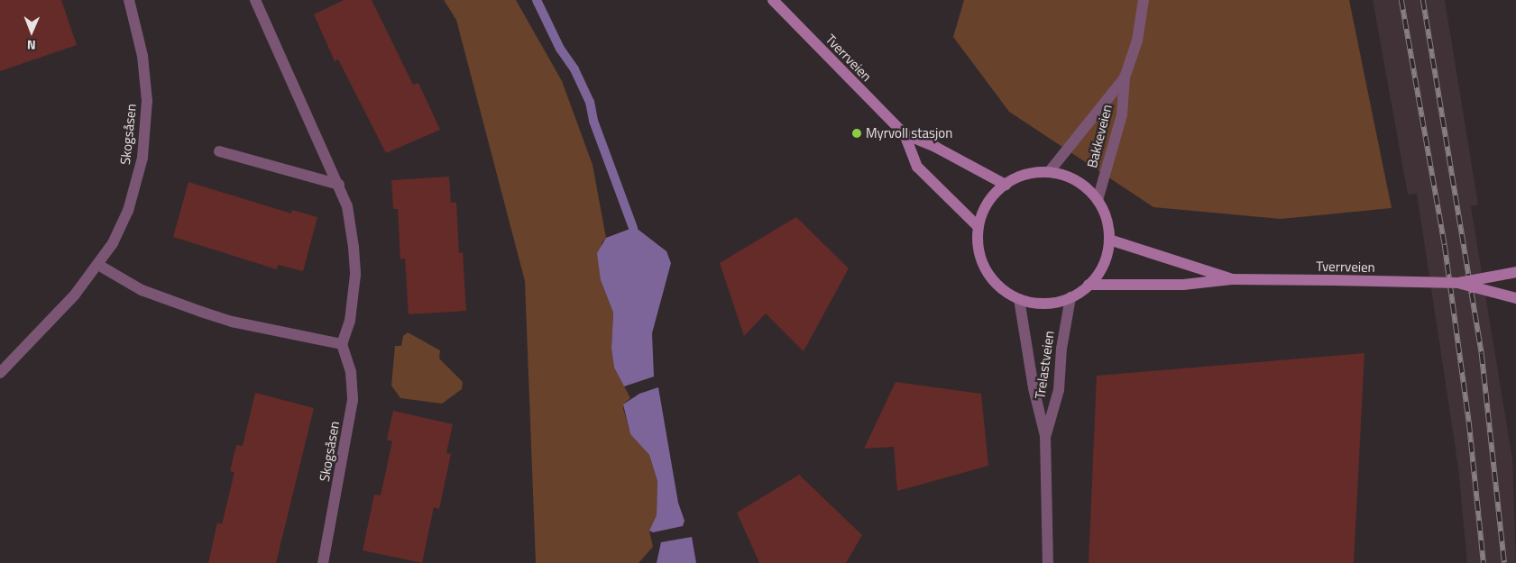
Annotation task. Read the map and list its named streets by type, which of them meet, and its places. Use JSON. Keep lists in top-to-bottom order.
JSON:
{
  "streets": {
    "main road": ["Tverrveien"],
    "street": ["Skogsåsen", "Bakkeveien", "Trelastveien"]
  },
  "crossings": [
    ["Tverrveien", "Bakkeveien"],
    ["Tverrveien", "Trelastveien"],
    ["Bakkeveien", "Trelastveien"]
  ],
  "places": ["Myrvoll stasjon"],
  "north": "bottom"
}
